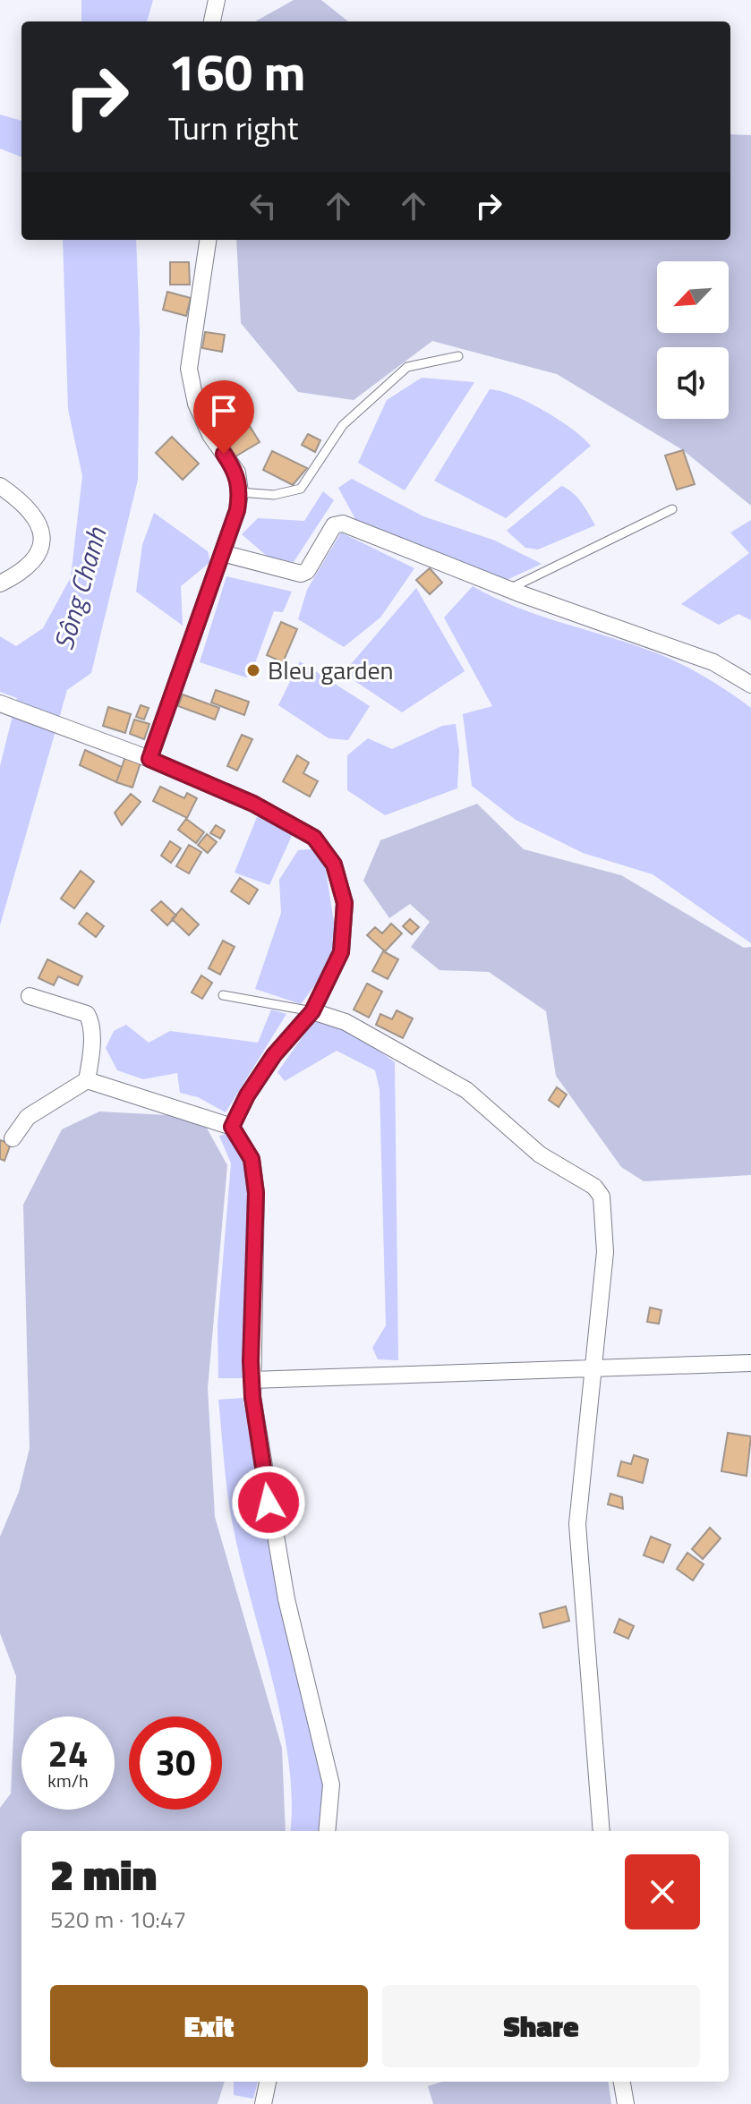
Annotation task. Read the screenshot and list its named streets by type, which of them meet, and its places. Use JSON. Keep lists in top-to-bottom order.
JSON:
{
  "water": ["Sông Chanh"],
  "places": ["Bleu garden"],
  "north": "bottom left",
  "page": {
    "turn": ["160 m", "Turn right"],
    "speed": "24 km/h",
    "limit": "30",
    "heading": ["2 min", "520 m · 10:47"],
    "buttons": ["Exit", "Share"]
  }
}
